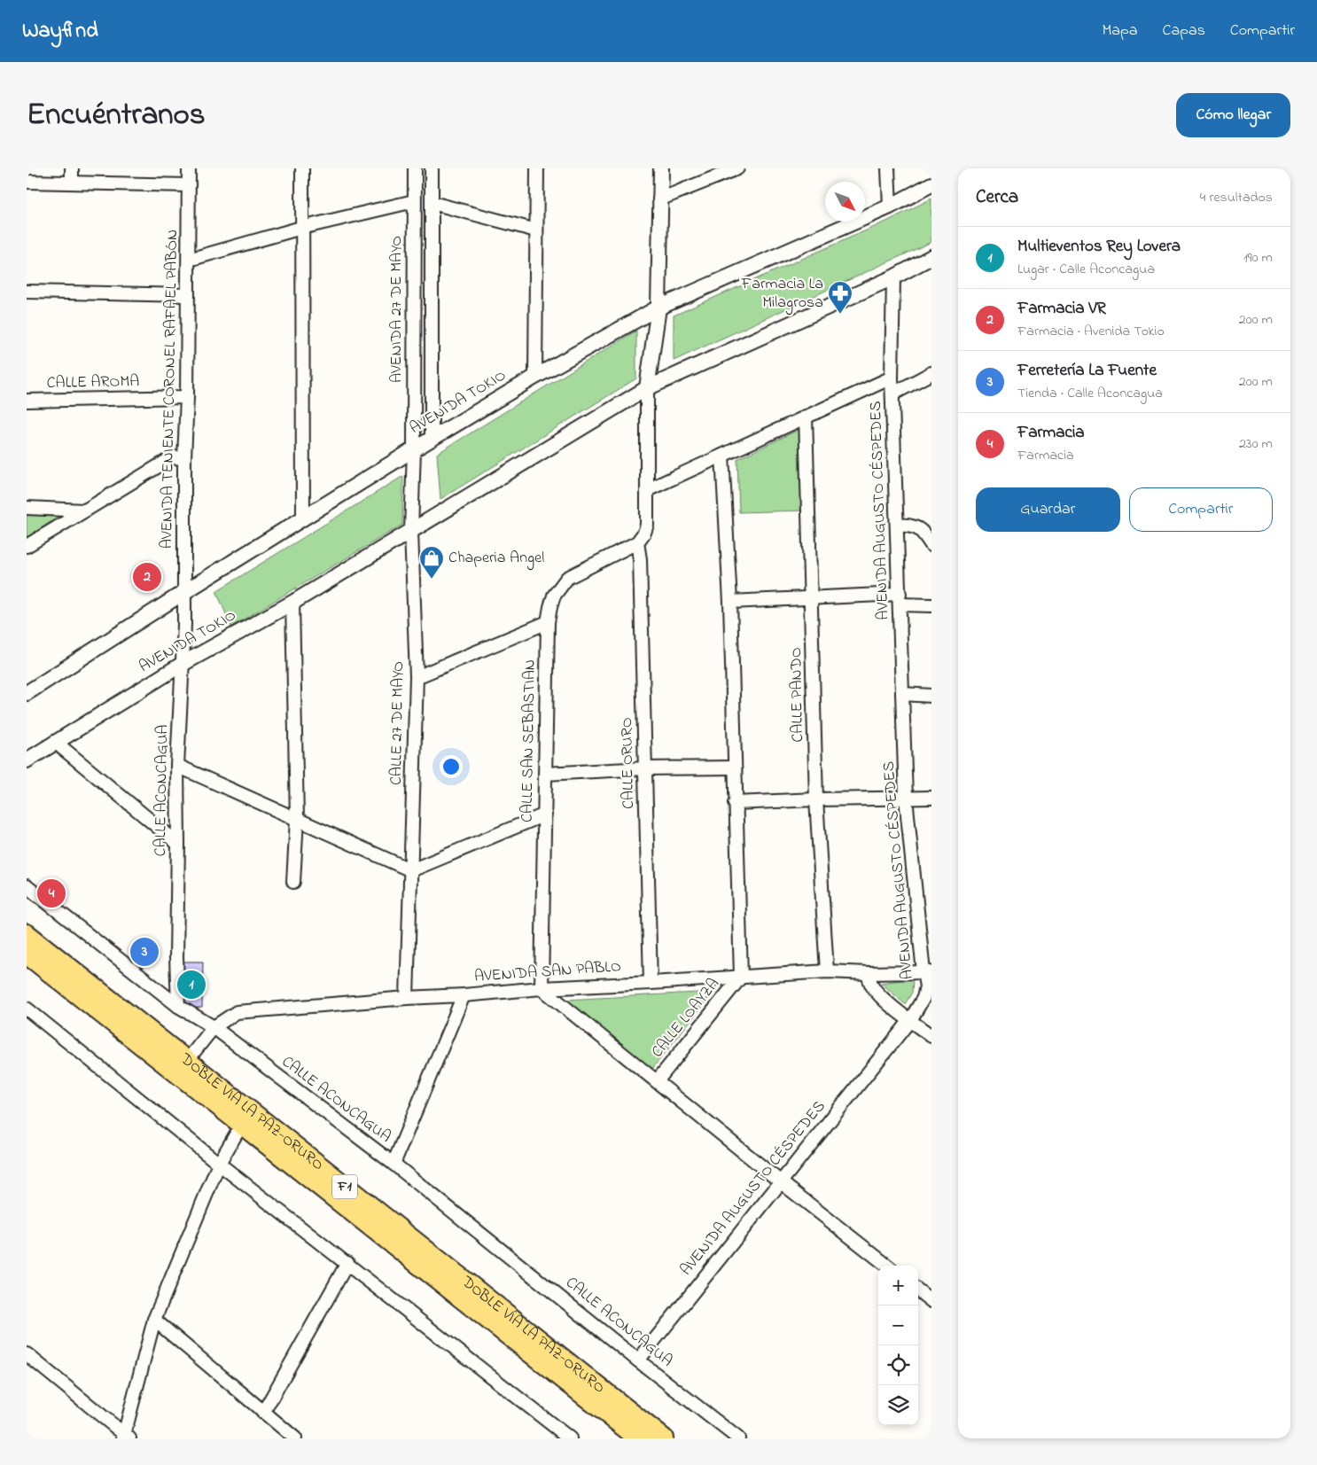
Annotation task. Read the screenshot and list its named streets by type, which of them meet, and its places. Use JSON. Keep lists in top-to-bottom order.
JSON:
{
  "streets": {
    "highway": ["DOBLE VÍA LA PAZ-ORURO", "F1"],
    "street": [
      "AVENIDA 27 DE MAYO",
      "CALLE AROMA",
      "AVENIDA TENIENTE CORONEL RAFAEL PABÓN",
      "AVENIDA TOKIO",
      "AVENIDA AUGUSTO CÉSPEDES",
      "CALLE PANDO",
      "CALLE 27 DE MAYO",
      "CALLE SAN SEBASTIAN",
      "CALLE ORURO",
      "CALLE ACONCAGUA",
      "AVENIDA SAN PABLO",
      "CALLE LOAYZA"
    ]
  },
  "crossings": [
    ["AVENIDA 27 DE MAYO", "AVENIDA TOKIO"],
    ["AVENIDA 27 DE MAYO", "CALLE 27 DE MAYO"],
    ["CALLE AROMA", "AVENIDA TENIENTE CORONEL RAFAEL PABÓN"],
    ["AVENIDA TENIENTE CORONEL RAFAEL PABÓN", "AVENIDA TOKIO"],
    ["AVENIDA TENIENTE CORONEL RAFAEL PABÓN", "CALLE ACONCAGUA"],
    ["AVENIDA TOKIO", "AVENIDA AUGUSTO CÉSPEDES"],
    ["AVENIDA TOKIO", "CALLE 27 DE MAYO"],
    ["AVENIDA TOKIO", "CALLE ACONCAGUA"],
    ["AVENIDA AUGUSTO CÉSPEDES", "CALLE ACONCAGUA"],
    ["AVENIDA AUGUSTO CÉSPEDES", "AVENIDA SAN PABLO"],
    ["CALLE PANDO", "AVENIDA SAN PABLO"],
    ["CALLE 27 DE MAYO", "AVENIDA SAN PABLO"],
    ["CALLE SAN SEBASTIAN", "CALLE ORURO"],
    ["CALLE SAN SEBASTIAN", "AVENIDA SAN PABLO"],
    ["CALLE ORURO", "AVENIDA SAN PABLO"],
    ["CALLE ACONCAGUA", "AVENIDA SAN PABLO"],
    ["AVENIDA SAN PABLO", "CALLE LOAYZA"],
    ["AVENIDA SAN PABLO", "DOBLE VÍA LA PAZ-ORURO"]
  ],
  "places": {
    "pharmacy": ["Farmacia La Milagrosa"],
    "shop": ["Chaperia Angel"]
  },
  "north": "bottom right",
  "page": {
    "header": "Wayfind",
    "nav": ["Mapa", "Capas", "Compartir"],
    "title": "Encuéntranos",
    "buttons": [
      "Cómo llegar",
      ["Guardar", "Compartir"]
    ],
    "heading": ["Cerca", "4 resultados"],
    "list": [
      {
        "mark": "1",
        "name": "Multieventos Rey Lovera",
        "note": "Lugar · Calle Aconcagua",
        "value": "190 m"
      },
      {
        "mark": "2",
        "name": "Farmacia VR",
        "note": "Farmacia · Avenida Tokio",
        "value": "200 m"
      },
      {
        "mark": "3",
        "name": "Ferretería La Fuente",
        "note": "Tienda · Calle Aconcagua",
        "value": "200 m"
      },
      {
        "mark": "4",
        "name": "Farmacia",
        "note": "Farmacia",
        "value": "230 m"
      }
    ],
    "pins": [
      "2",
      "4",
      "3",
      "1"
    ],
    "map_buttons": ["+", "−"]
  }
}
